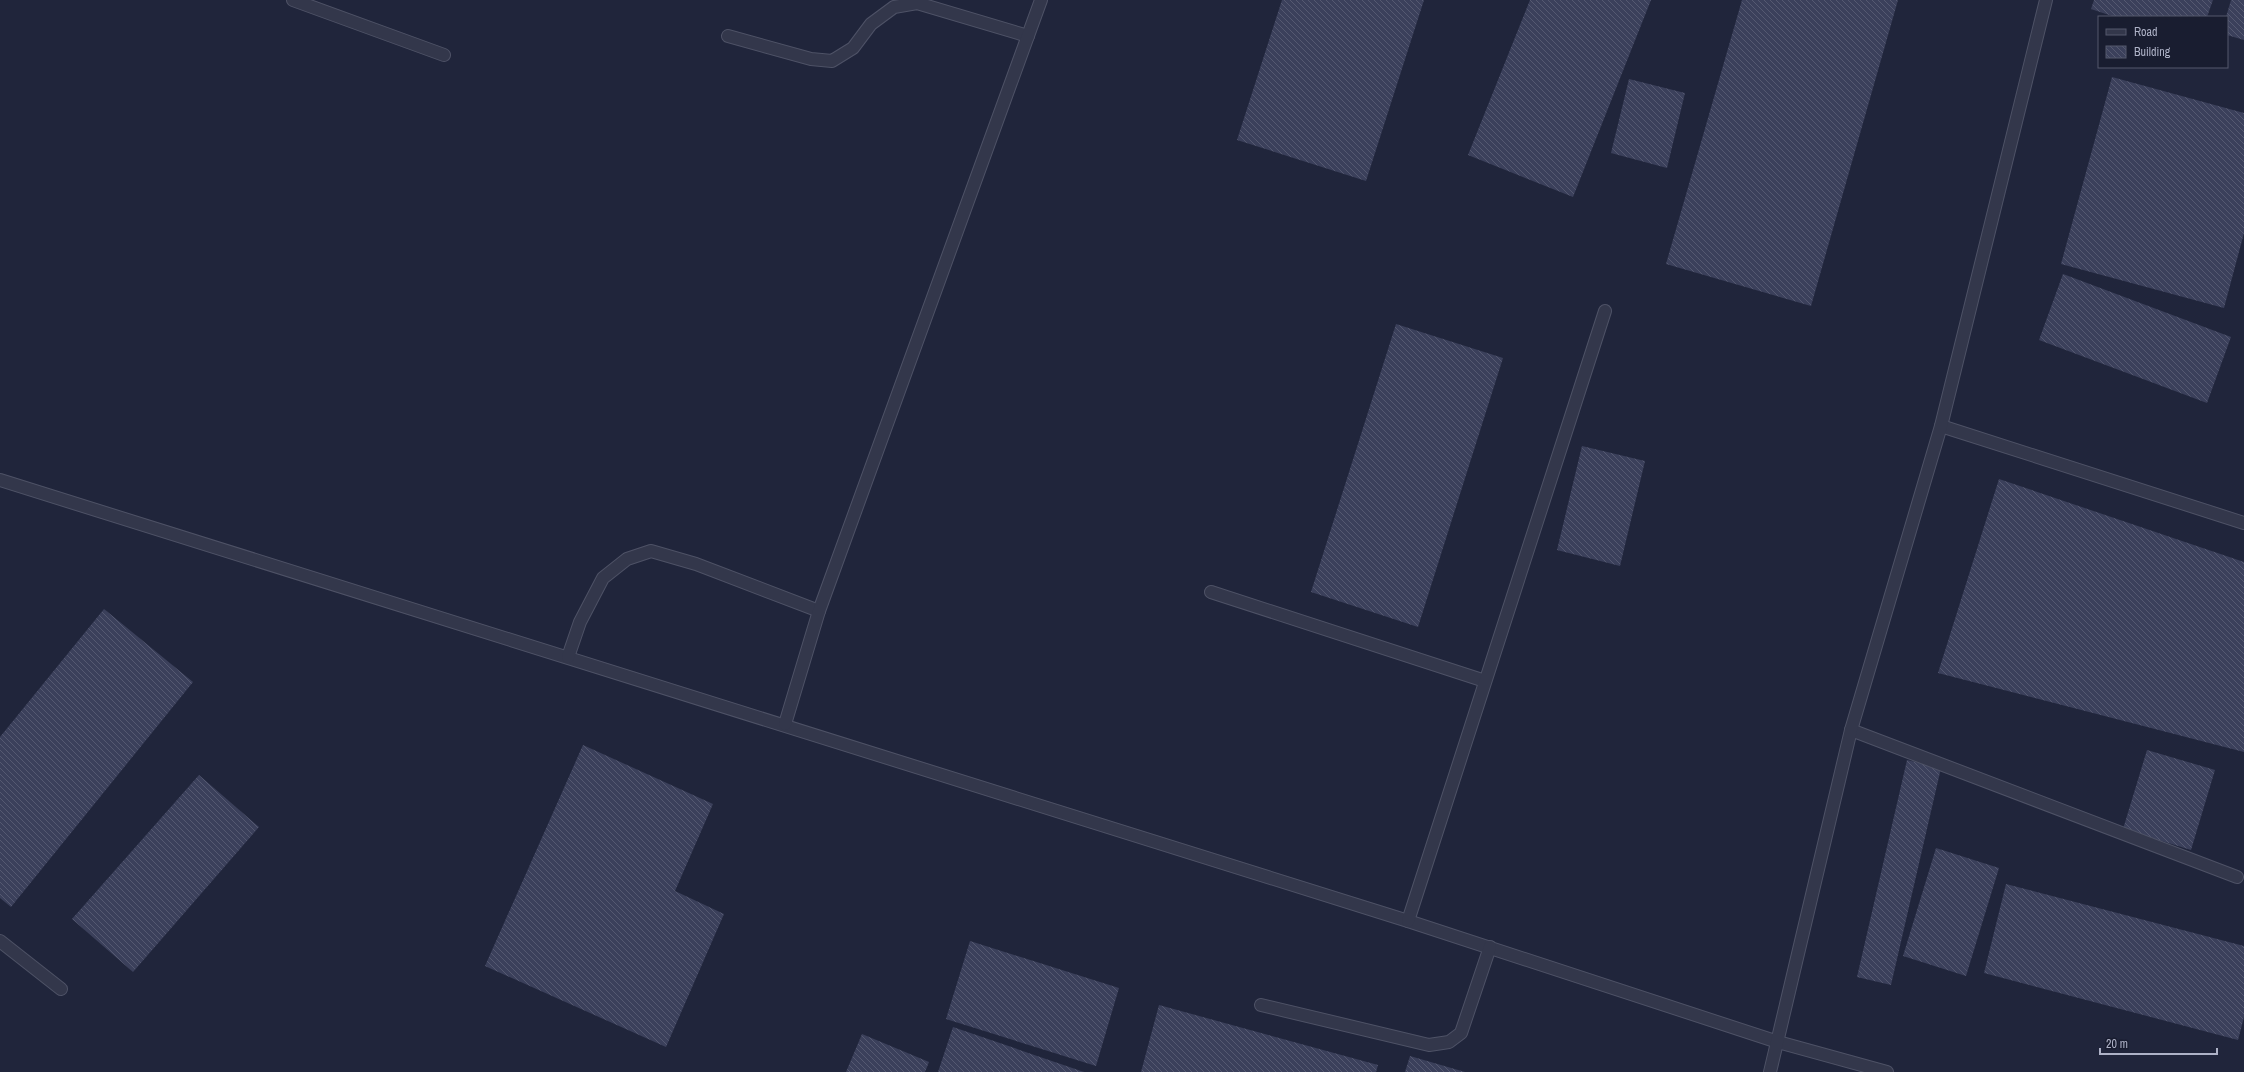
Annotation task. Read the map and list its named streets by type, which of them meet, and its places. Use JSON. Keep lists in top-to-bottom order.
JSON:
{
  "legend": ["Road", "Building"],
  "scale_bar": "20 m"
}
